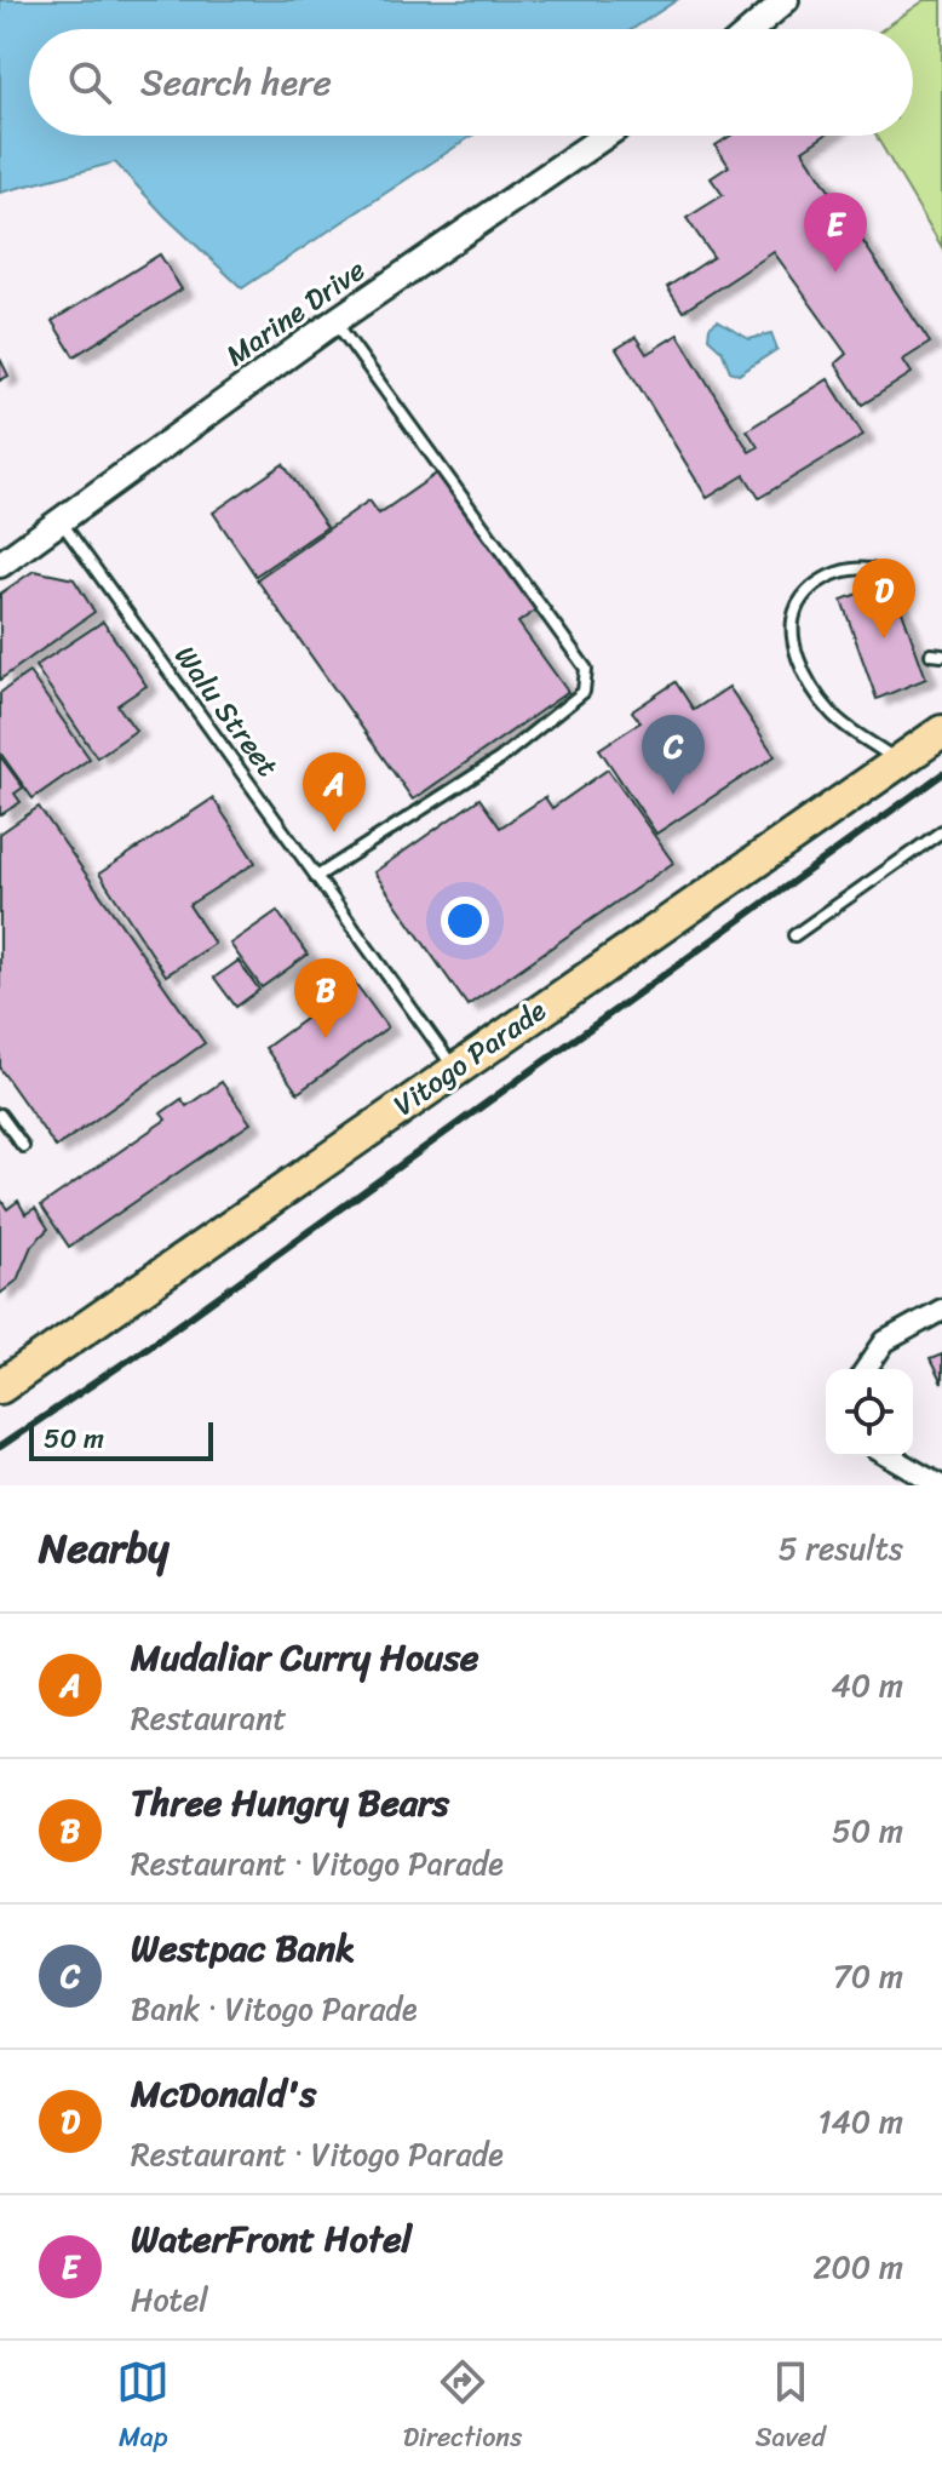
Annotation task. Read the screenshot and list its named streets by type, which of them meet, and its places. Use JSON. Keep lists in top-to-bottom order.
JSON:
{
  "streets": {
    "main road": ["Vitogo Parade"],
    "street": ["Marine Drive"],
    "lane": ["Walu Street"]
  },
  "crossings": [
    ["Marine Drive", "Walu Street"],
    ["Walu Street", "Vitogo Parade"]
  ],
  "scale_bar": "50 m",
  "page": {
    "search": "Search here",
    "pins": [
      "E",
      "D",
      "C",
      "A",
      "B"
    ],
    "scale": "50 m",
    "heading": ["Nearby", "5 results"],
    "list": [
      {
        "mark": "A",
        "name": "Mudaliar Curry House",
        "note": "Restaurant",
        "value": "40 m"
      },
      {
        "mark": "B",
        "name": "Three Hungry Bears",
        "note": "Restaurant · Vitogo Parade",
        "value": "50 m"
      },
      {
        "mark": "C",
        "name": "Westpac Bank",
        "note": "Bank · Vitogo Parade",
        "value": "70 m"
      },
      {
        "mark": "D",
        "name": "McDonald's",
        "note": "Restaurant · Vitogo Parade",
        "value": "140 m"
      },
      {
        "mark": "E",
        "name": "WaterFront Hotel",
        "note": "Hotel",
        "value": "200 m"
      }
    ],
    "nav": ["Map", "Directions", "Saved"]
  }
}
